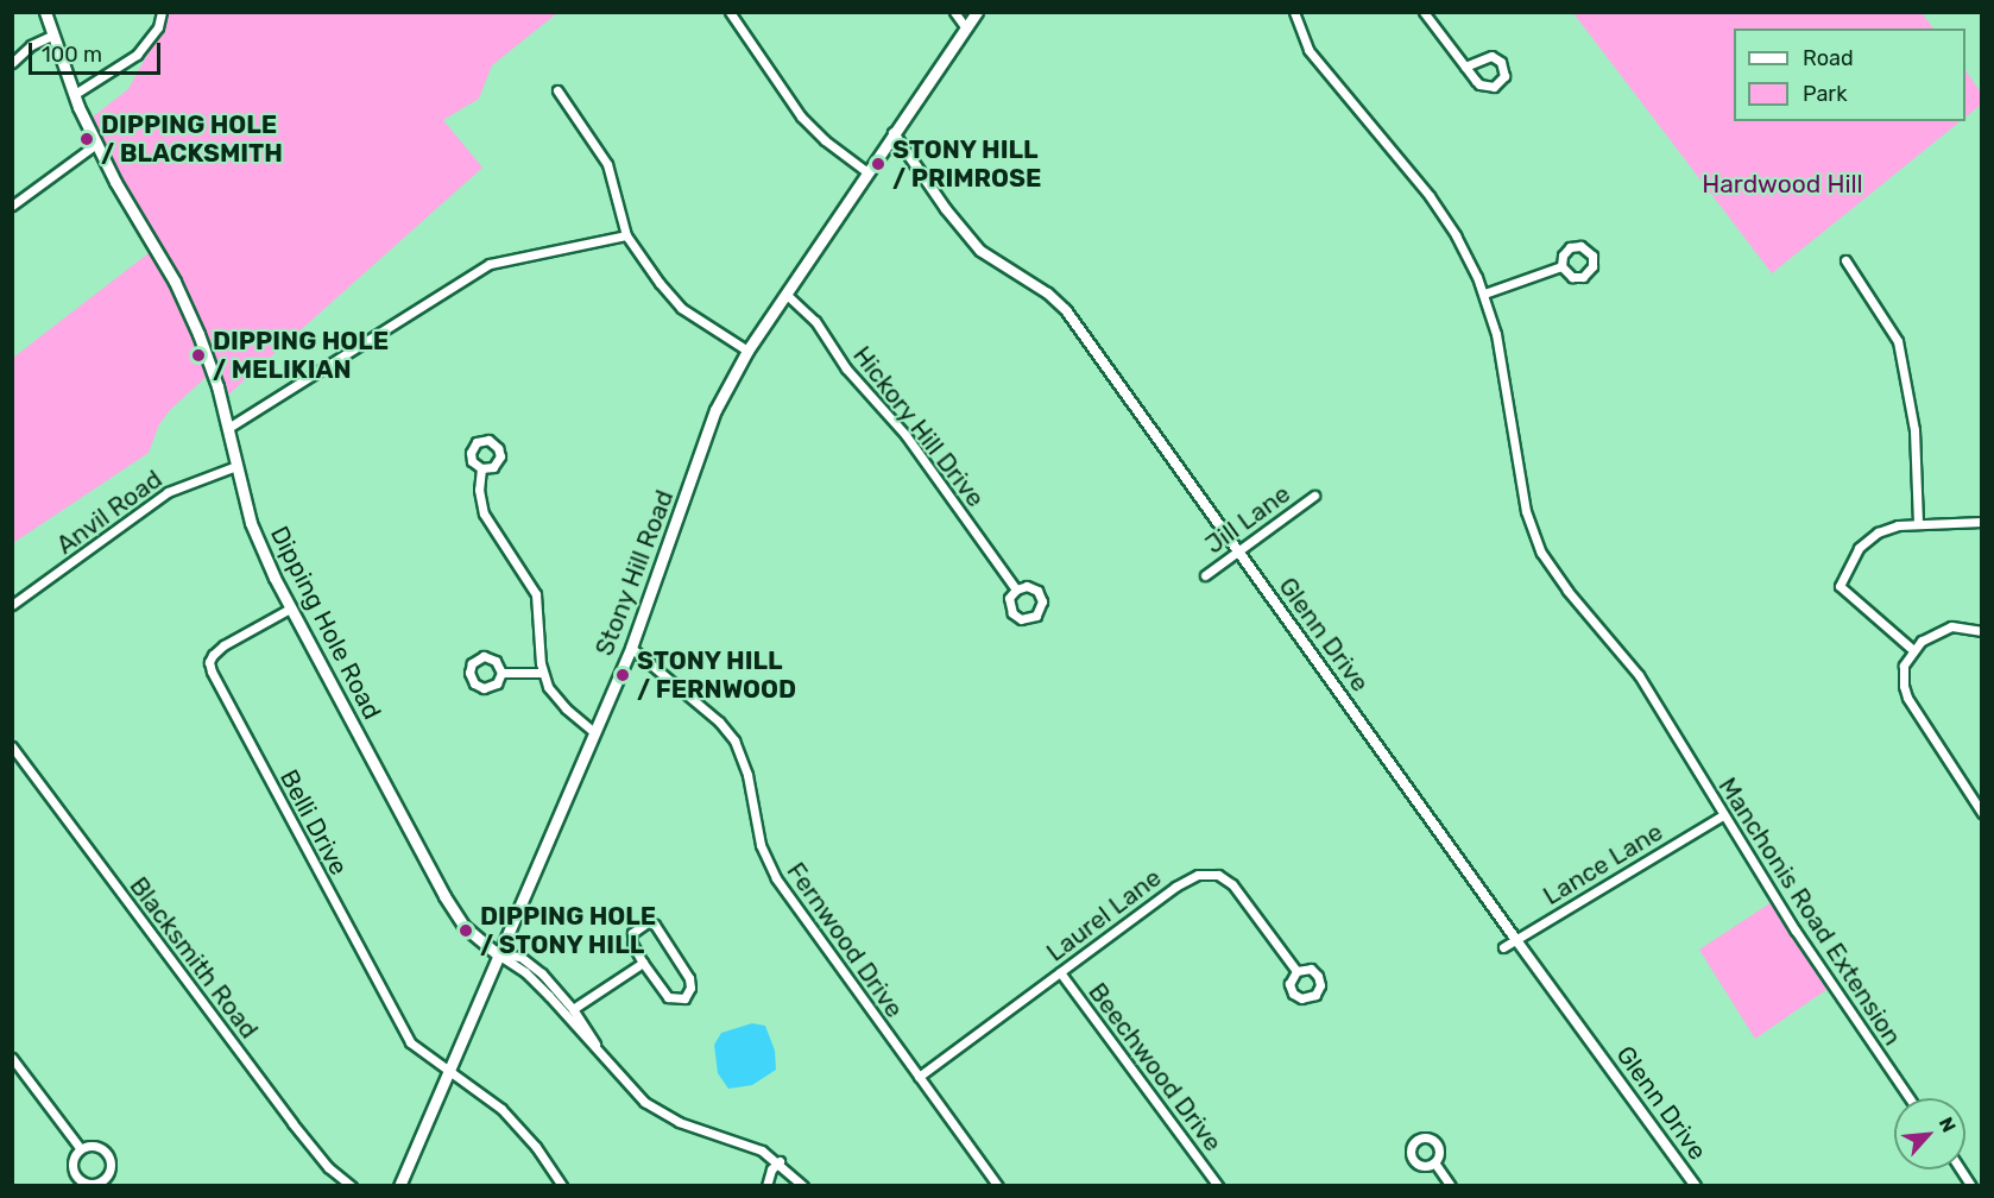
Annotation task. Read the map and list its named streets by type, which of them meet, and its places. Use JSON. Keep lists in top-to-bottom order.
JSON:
{
  "streets": {
    "main road": ["Stony Hill Road", "Dipping Hole Road"],
    "street": [
      "Hickory Hill Drive",
      "Anvil Road",
      "Jill Lane",
      "Glenn Drive",
      "Belli Drive",
      "Lance Lane",
      "Manchonis Road Extension",
      "Laurel Lane",
      "Fernwood Drive",
      "Blacksmith Road",
      "Beechwood Drive"
    ]
  },
  "crossings": [
    ["Hickory Hill Drive", "Stony Hill Road"],
    ["Anvil Road", "Dipping Hole Road"],
    ["Jill Lane", "Glenn Drive"],
    ["Stony Hill Road", "Dipping Hole Road"],
    ["Stony Hill Road", "Glenn Drive"],
    ["Stony Hill Road", "Belli Drive"],
    ["Stony Hill Road", "Fernwood Drive"],
    ["Dipping Hole Road", "Belli Drive"],
    ["Glenn Drive", "Lance Lane"],
    ["Lance Lane", "Manchonis Road Extension"],
    ["Laurel Lane", "Fernwood Drive"],
    ["Laurel Lane", "Beechwood Drive"]
  ],
  "parks": ["Hardwood Hill"],
  "places": [
    "DIPPING HOLE / BLACKSMITH",
    "STONY HILL / PRIMROSE",
    "DIPPING HOLE / MELIKIAN",
    "STONY HILL / FERNWOOD",
    "DIPPING HOLE / STONY HILL"
  ],
  "legend": ["Road", "Park"],
  "scale_bar": "100 m",
  "north": "top right"
}
